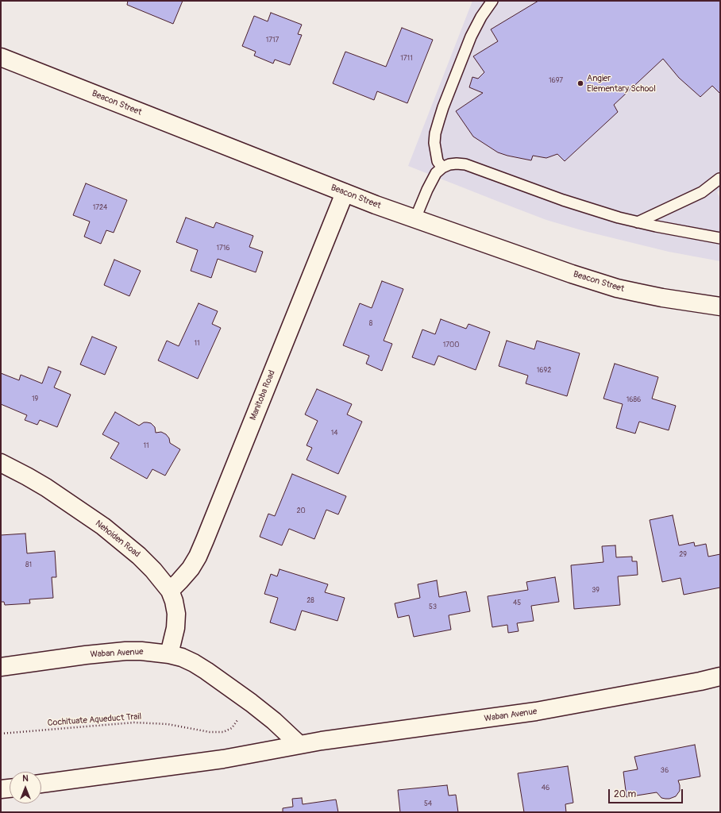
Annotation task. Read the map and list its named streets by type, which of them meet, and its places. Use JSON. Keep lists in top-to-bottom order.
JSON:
{
  "streets": {
    "street": [
      "Beacon Street",
      "Manitoba Road",
      "Nehoiden Road",
      "Waban Avenue"
    ],
    "path": ["Cochituate Aqueduct Trail"]
  },
  "crossings": [
    ["Beacon Street", "Manitoba Road"],
    ["Manitoba Road", "Nehoiden Road"],
    ["Nehoiden Road", "Waban Avenue"],
    ["Waban Avenue", "Cochituate Aqueduct Trail"]
  ],
  "places": ["Angier Elementary School"],
  "house_numbers": [
    "1717",
    "1711",
    "1697",
    "1724",
    "1716",
    "8",
    "11",
    "1700",
    "1692",
    "19",
    "1686",
    "14",
    "11",
    "20",
    "29",
    "81",
    "39",
    "28",
    "45",
    "53",
    "36",
    "46",
    "54"
  ],
  "scale_bar": "20 m",
  "north": "top"
}
